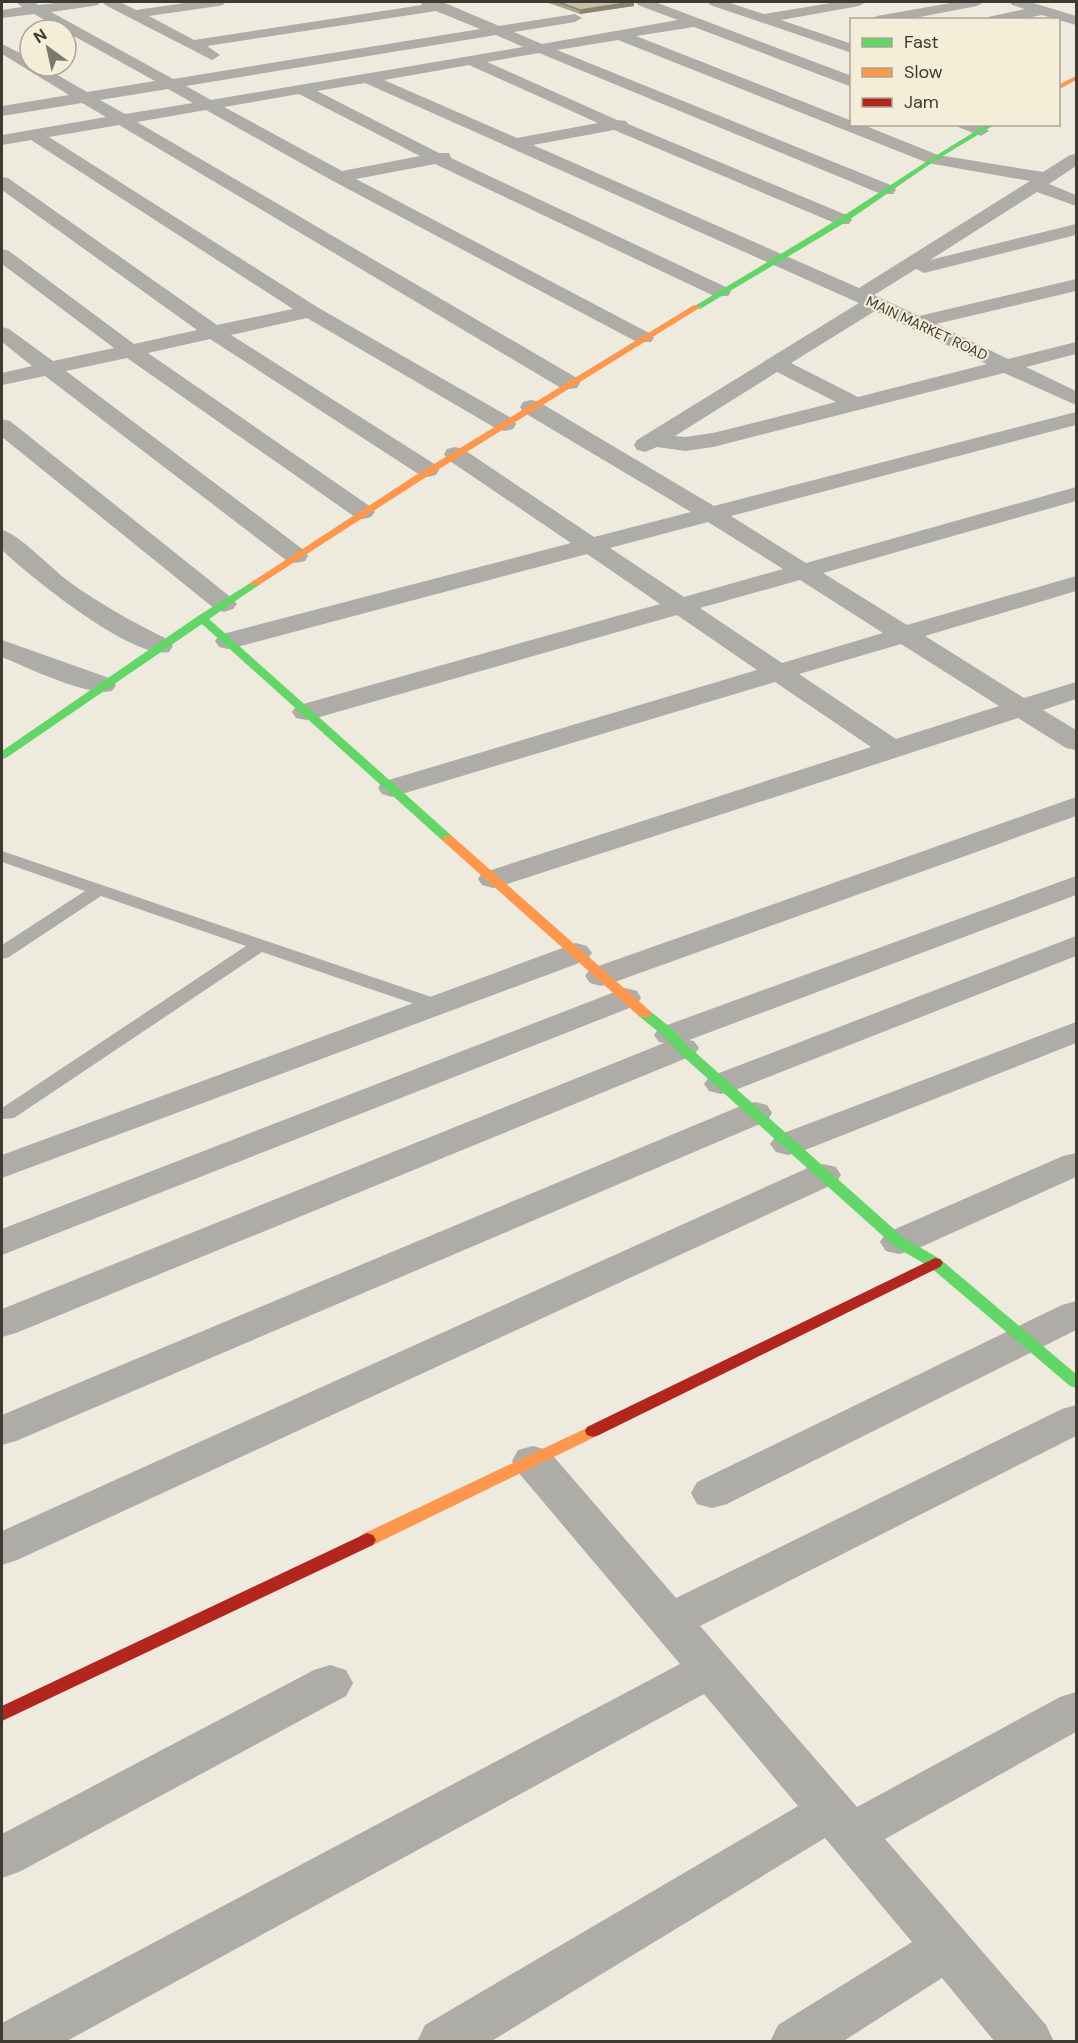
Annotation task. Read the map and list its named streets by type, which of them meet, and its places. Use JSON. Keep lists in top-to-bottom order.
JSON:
{
  "streets": {
    "street": ["MAIN MARKET ROAD"]
  },
  "legend": ["Fast", "Slow", "Jam"],
  "north": "top left"
}
